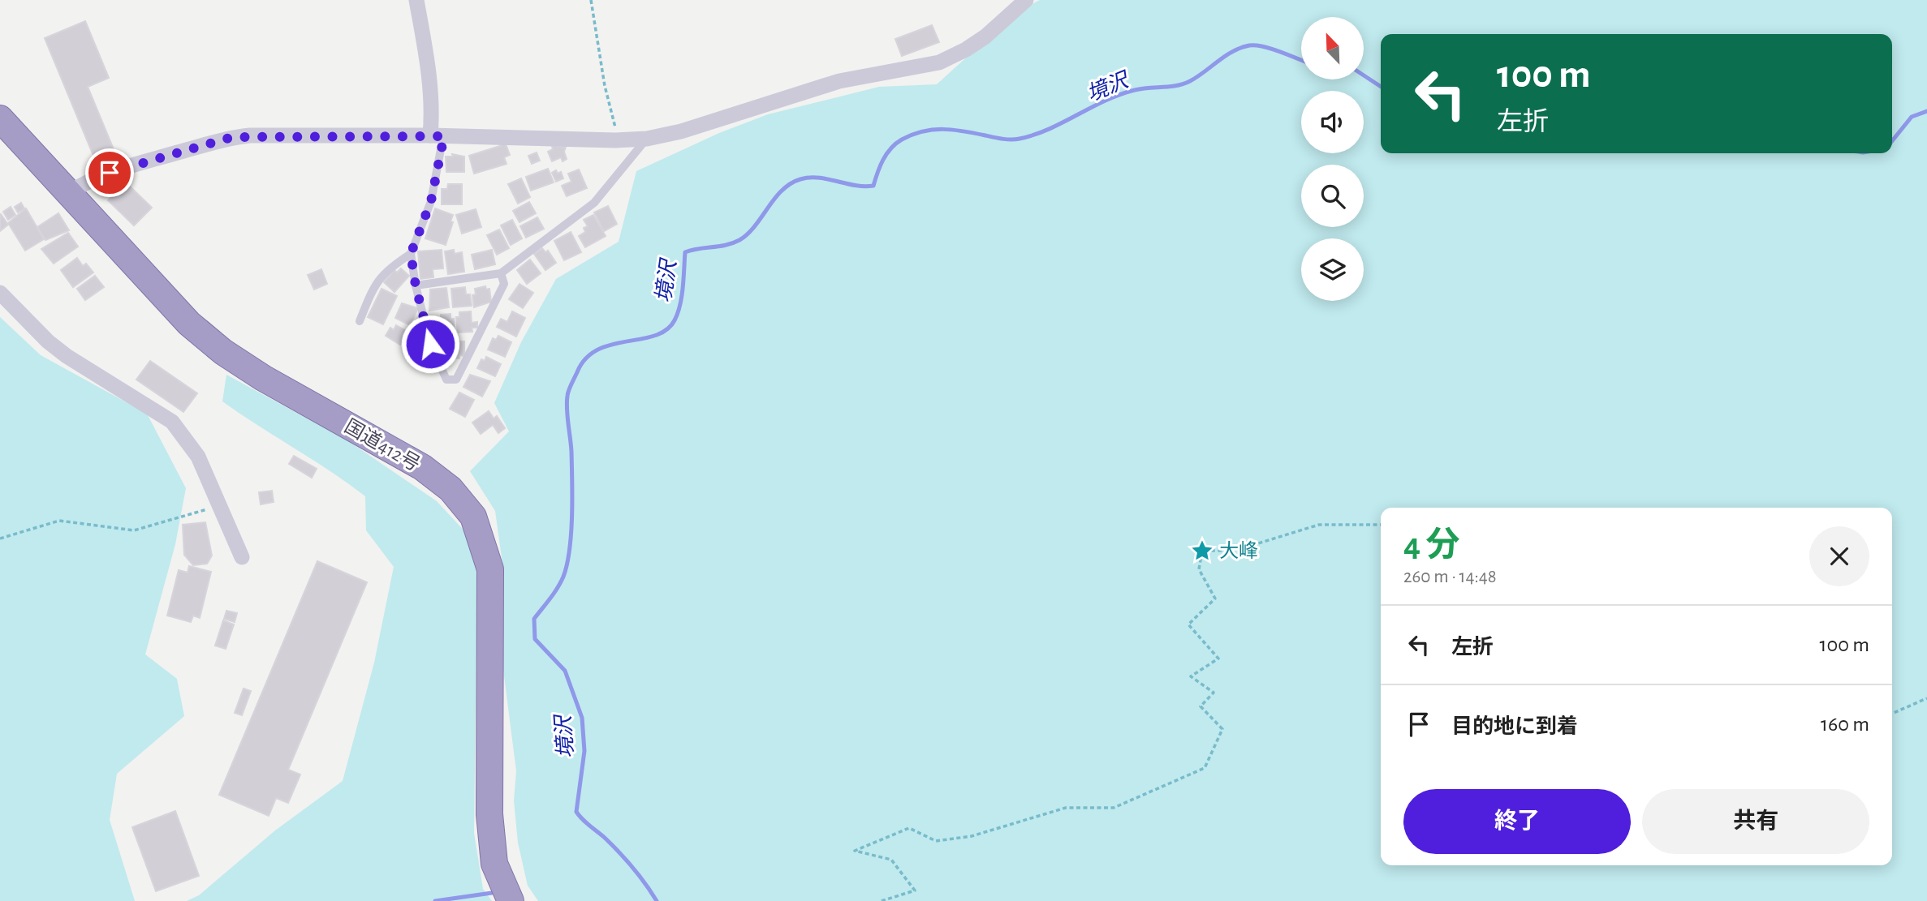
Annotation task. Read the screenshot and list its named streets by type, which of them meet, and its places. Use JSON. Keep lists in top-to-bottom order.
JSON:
{
  "streets": {
    "highway": ["国道412号"]
  },
  "water": ["境沢"],
  "places": {
    "place": ["大峰"]
  },
  "north": "top left",
  "page": {
    "turn": ["100 m", "左折"],
    "heading": ["4 分", "260 m · 14:48"],
    "list": [
      {
        "name": "左折",
        "value": "100 m"
      },
      {
        "name": "目的地に到着",
        "value": "160 m"
      }
    ],
    "buttons": ["終了", "共有"]
  }
}
